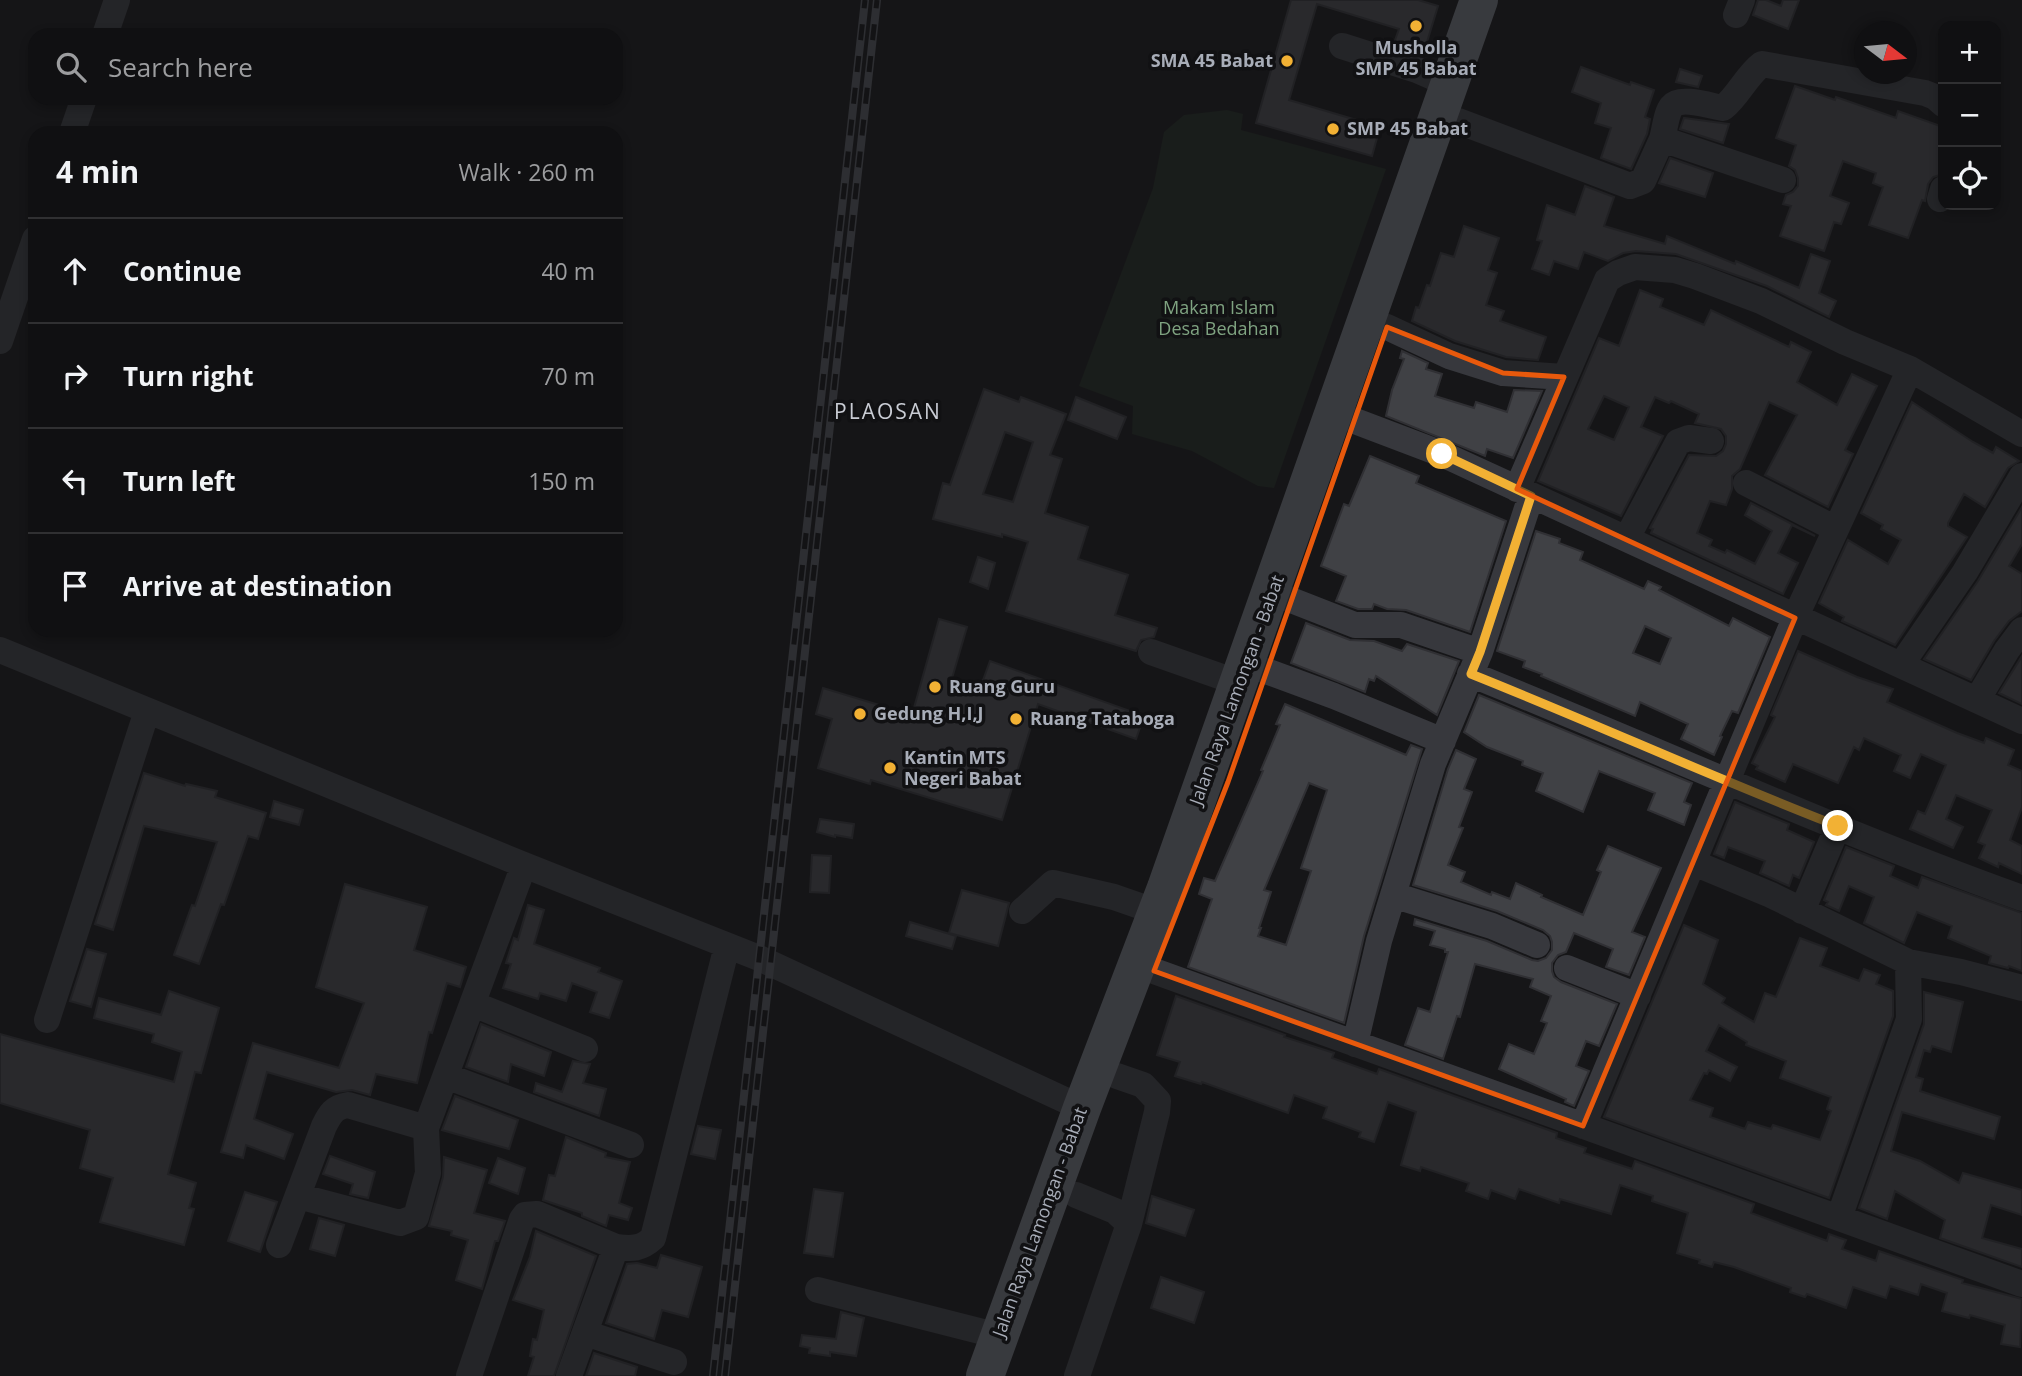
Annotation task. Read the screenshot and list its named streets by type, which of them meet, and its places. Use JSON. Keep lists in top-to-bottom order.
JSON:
{
  "streets": {
    "highway": ["Jalan Raya Lamongan - Babat"]
  },
  "districts": ["PLAOSAN"],
  "parks": ["Makam Islam Desa Bedahan"],
  "places": [
    "Musholla SMP 45 Babat",
    "SMA 45 Babat",
    "SMP 45 Babat",
    "Ruang Guru",
    "Gedung H,I,J",
    "Ruang Tataboga",
    "Kantin MTS Negeri Babat"
  ],
  "north": "right",
  "page": {
    "map_buttons": ["+", "−"],
    "search": "Search here",
    "heading": ["4 min", "Walk · 260 m"],
    "list": [
      ["Continue", "40 m"],
      ["Turn right", "70 m"],
      ["Turn left", "150 m"],
      "Arrive at destination"
    ]
  }
}
